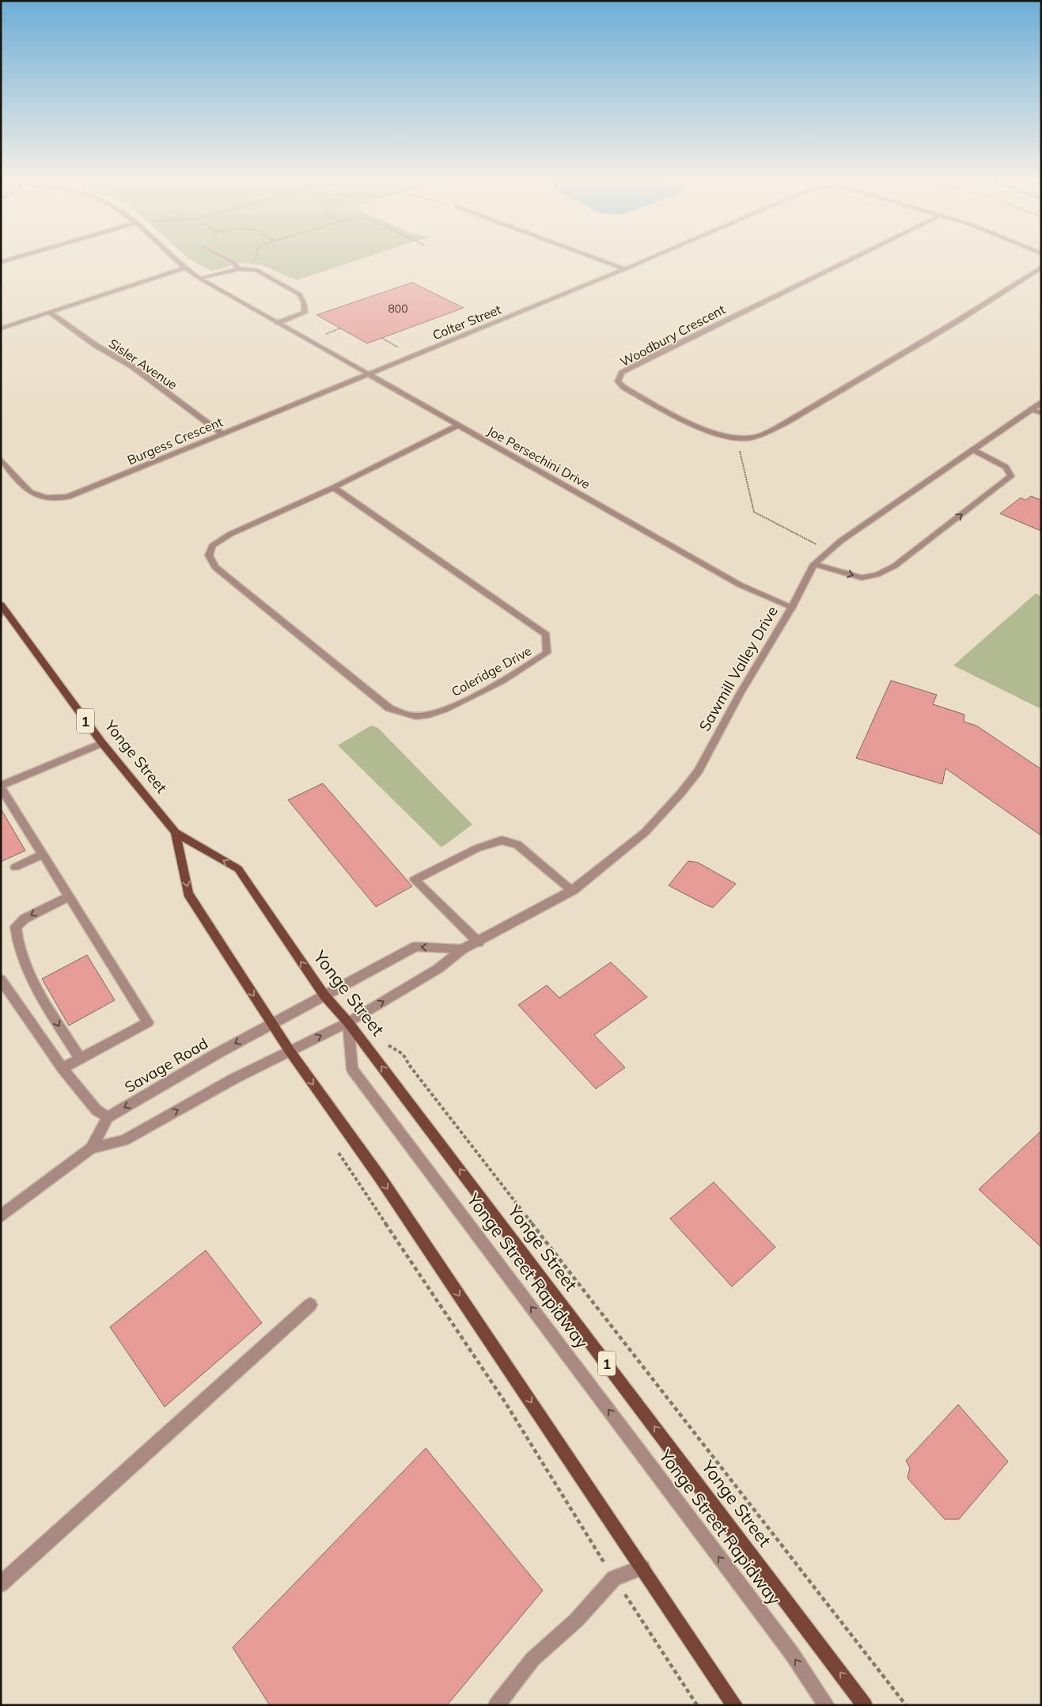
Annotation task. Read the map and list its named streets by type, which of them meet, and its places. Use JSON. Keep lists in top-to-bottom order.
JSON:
{
  "streets": {
    "main road": ["1", "Yonge Street"],
    "street": [
      "Colter Street",
      "Woodbury Crescent",
      "Sisler Avenue",
      "Burgess Crescent",
      "Joe Persechini Drive",
      "Sawmill Valley Drive",
      "Coleridge Drive",
      "Savage Road",
      "Yonge Street Rapidway"
    ]
  },
  "crossings": [
    ["Colter Street", "Burgess Crescent"],
    ["Colter Street", "Joe Persechini Drive"],
    ["Sisler Avenue", "Burgess Crescent"],
    ["Burgess Crescent", "Joe Persechini Drive"],
    ["Joe Persechini Drive", "Sawmill Valley Drive"],
    ["Joe Persechini Drive", "Coleridge Drive"],
    ["Sawmill Valley Drive", "Yonge Street"],
    ["Sawmill Valley Drive", "Savage Road"],
    ["Sawmill Valley Drive", "Yonge Street Rapidway"],
    ["Yonge Street", "Savage Road"],
    ["Yonge Street", "Yonge Street Rapidway"]
  ],
  "one_way": ["Yonge Street Rapidway"],
  "house_numbers": ["800"]
}
